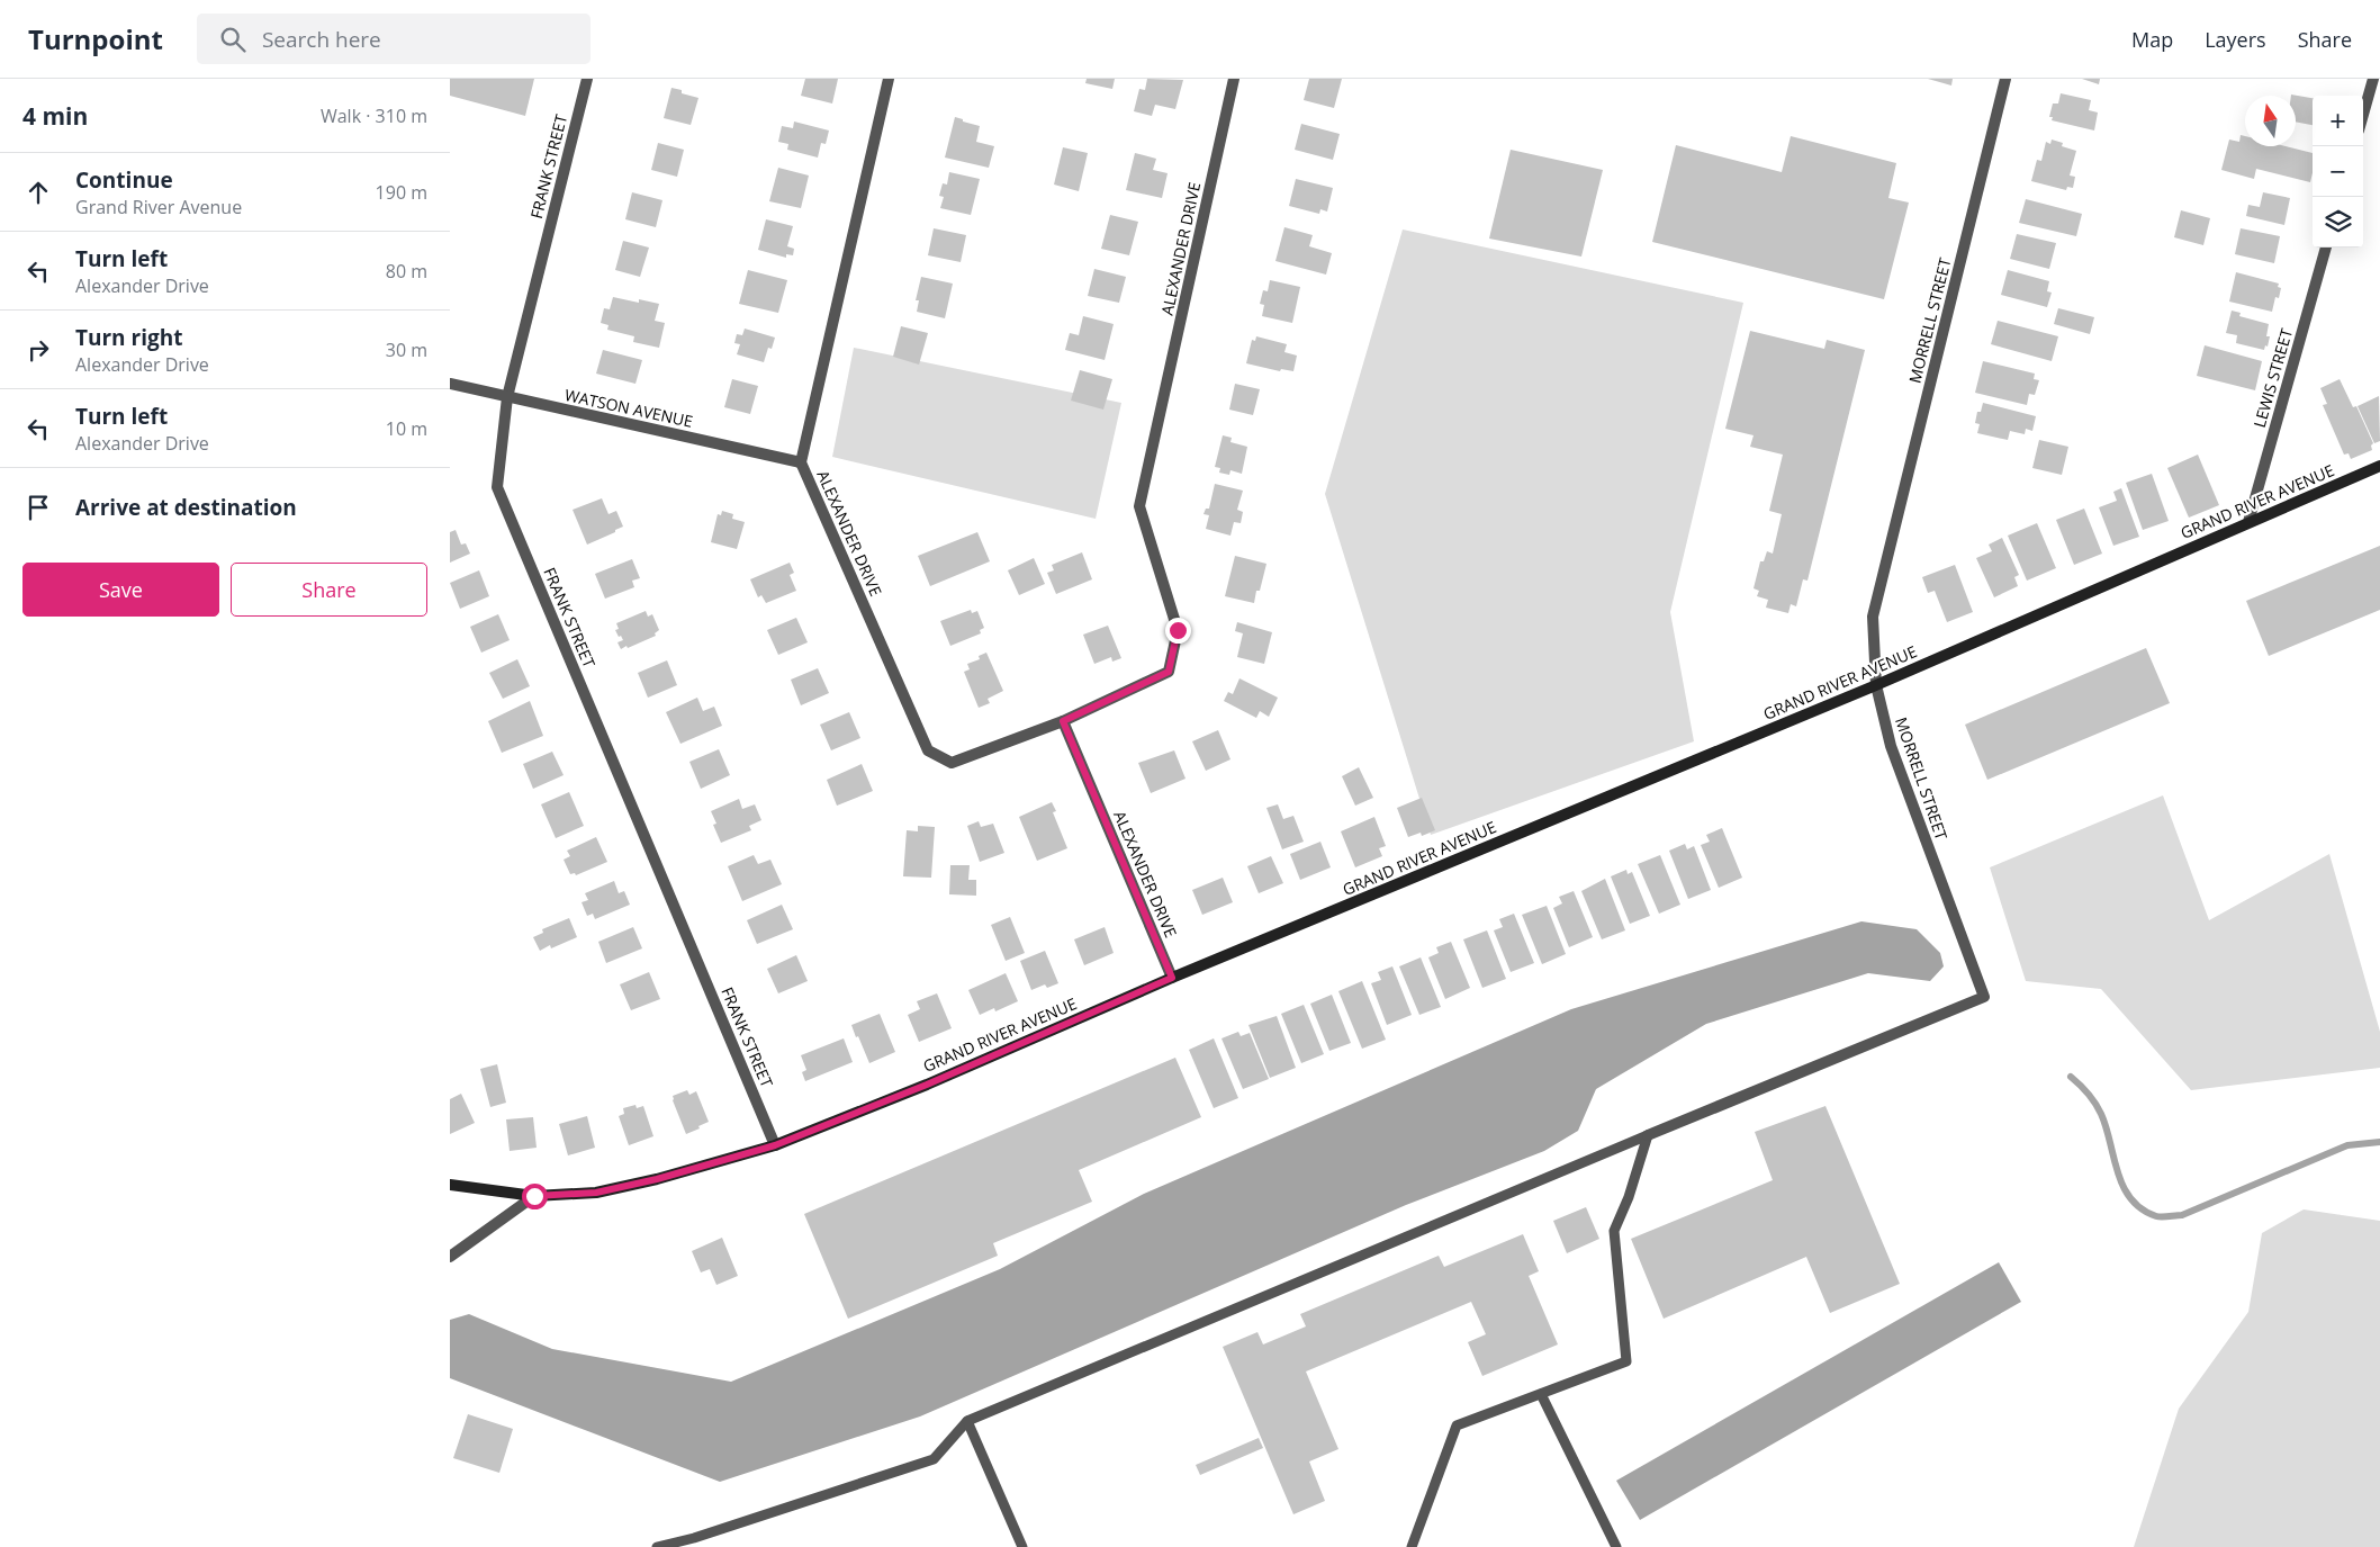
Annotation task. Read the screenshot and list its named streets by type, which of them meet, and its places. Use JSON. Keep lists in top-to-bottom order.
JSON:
{
  "streets": {
    "street": [
      "FRANK STREET",
      "ALEXANDER DRIVE",
      "MORRELL STREET",
      "LEWIS STREET",
      "WATSON AVENUE",
      "GRAND RIVER AVENUE"
    ]
  },
  "crossings": [
    ["FRANK STREET", "WATSON AVENUE"],
    ["FRANK STREET", "GRAND RIVER AVENUE"],
    ["ALEXANDER DRIVE", "WATSON AVENUE"],
    ["ALEXANDER DRIVE", "GRAND RIVER AVENUE"],
    ["MORRELL STREET", "GRAND RIVER AVENUE"],
    ["LEWIS STREET", "GRAND RIVER AVENUE"]
  ],
  "north": "top",
  "page": {
    "header": "Turnpoint",
    "search": "Search here",
    "nav": ["Map", "Layers", "Share"],
    "heading": ["4 min", "Walk · 310 m"],
    "map_buttons": ["+", "−"],
    "list": [
      ["Continue", "Grand River Avenue", "190 m"],
      ["Turn left", "Alexander Drive", "80 m"],
      ["Turn right", "Alexander Drive", "30 m"],
      ["Turn left", "Alexander Drive", "10 m"],
      "Arrive at destination"
    ],
    "buttons": ["Save", "Share"]
  }
}
